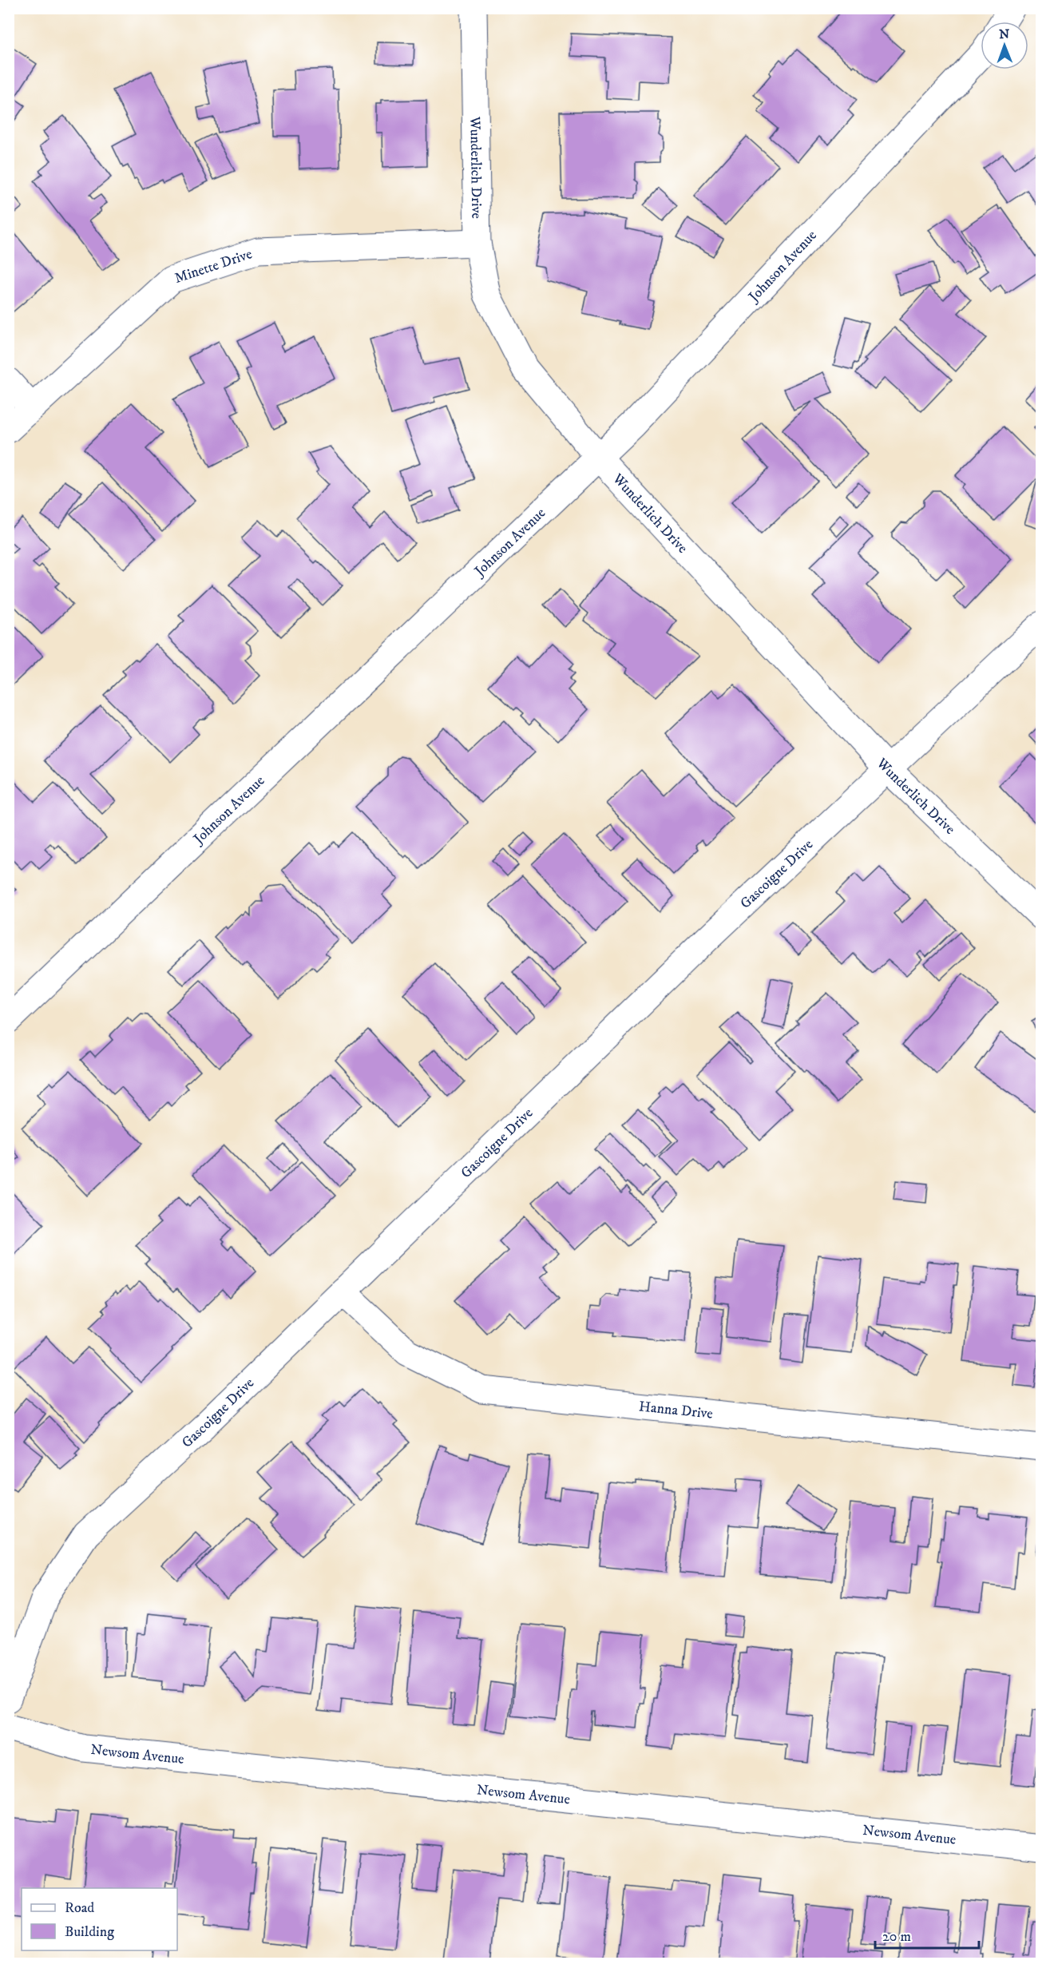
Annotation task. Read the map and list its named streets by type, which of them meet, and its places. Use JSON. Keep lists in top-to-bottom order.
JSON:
{
  "streets": {
    "street": [
      "Wunderlich Drive",
      "Minette Drive",
      "Johnson Avenue",
      "Gascoigne Drive",
      "Hanna Drive",
      "Newsom Avenue"
    ]
  },
  "crossings": [
    ["Wunderlich Drive", "Minette Drive"],
    ["Wunderlich Drive", "Johnson Avenue"],
    ["Wunderlich Drive", "Gascoigne Drive"],
    ["Gascoigne Drive", "Hanna Drive"]
  ],
  "legend": ["Road", "Building"],
  "scale_bar": "20 m",
  "north": "top"
}
